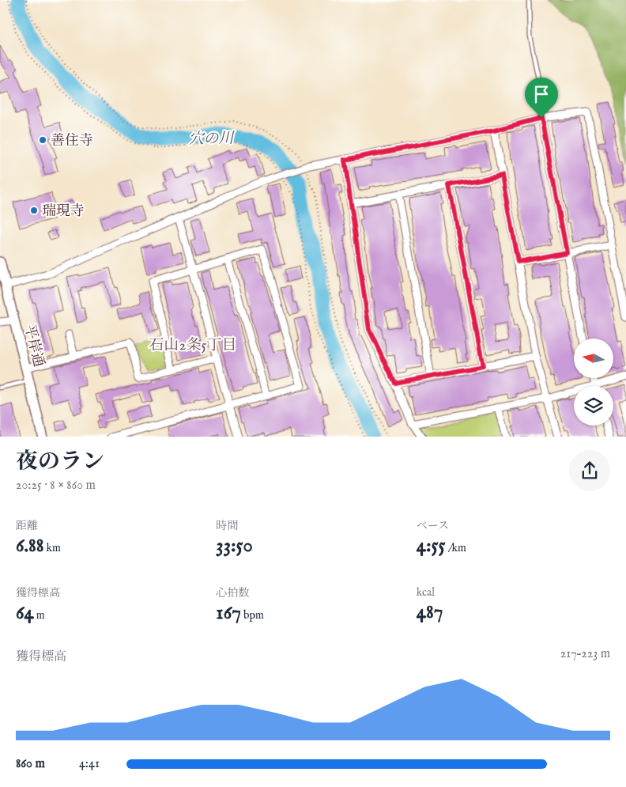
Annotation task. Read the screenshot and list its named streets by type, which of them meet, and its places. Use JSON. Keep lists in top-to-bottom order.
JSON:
{
  "streets": {
    "street": ["平岸通"]
  },
  "districts": ["石山2条5丁目"],
  "water": ["穴の川"],
  "places": ["善住寺", "瑞現寺"],
  "north": "left",
  "page": {
    "heading": ["夜のラン", "20:25 · 8 × 860 m"],
    "stats": [
      ["距離", "6.88 km"],
      ["時間", "33:50"],
      ["ペース", "4:55 /km"],
      ["獲得標高", "64 m"],
      ["心拍数", "167 bpm"],
      ["kcal", "487"]
    ],
    "chart": ["獲得標高", "217–223 m"],
    "list": [
      {
        "name": "860 m",
        "note": "4:41"
      }
    ]
  }
}
